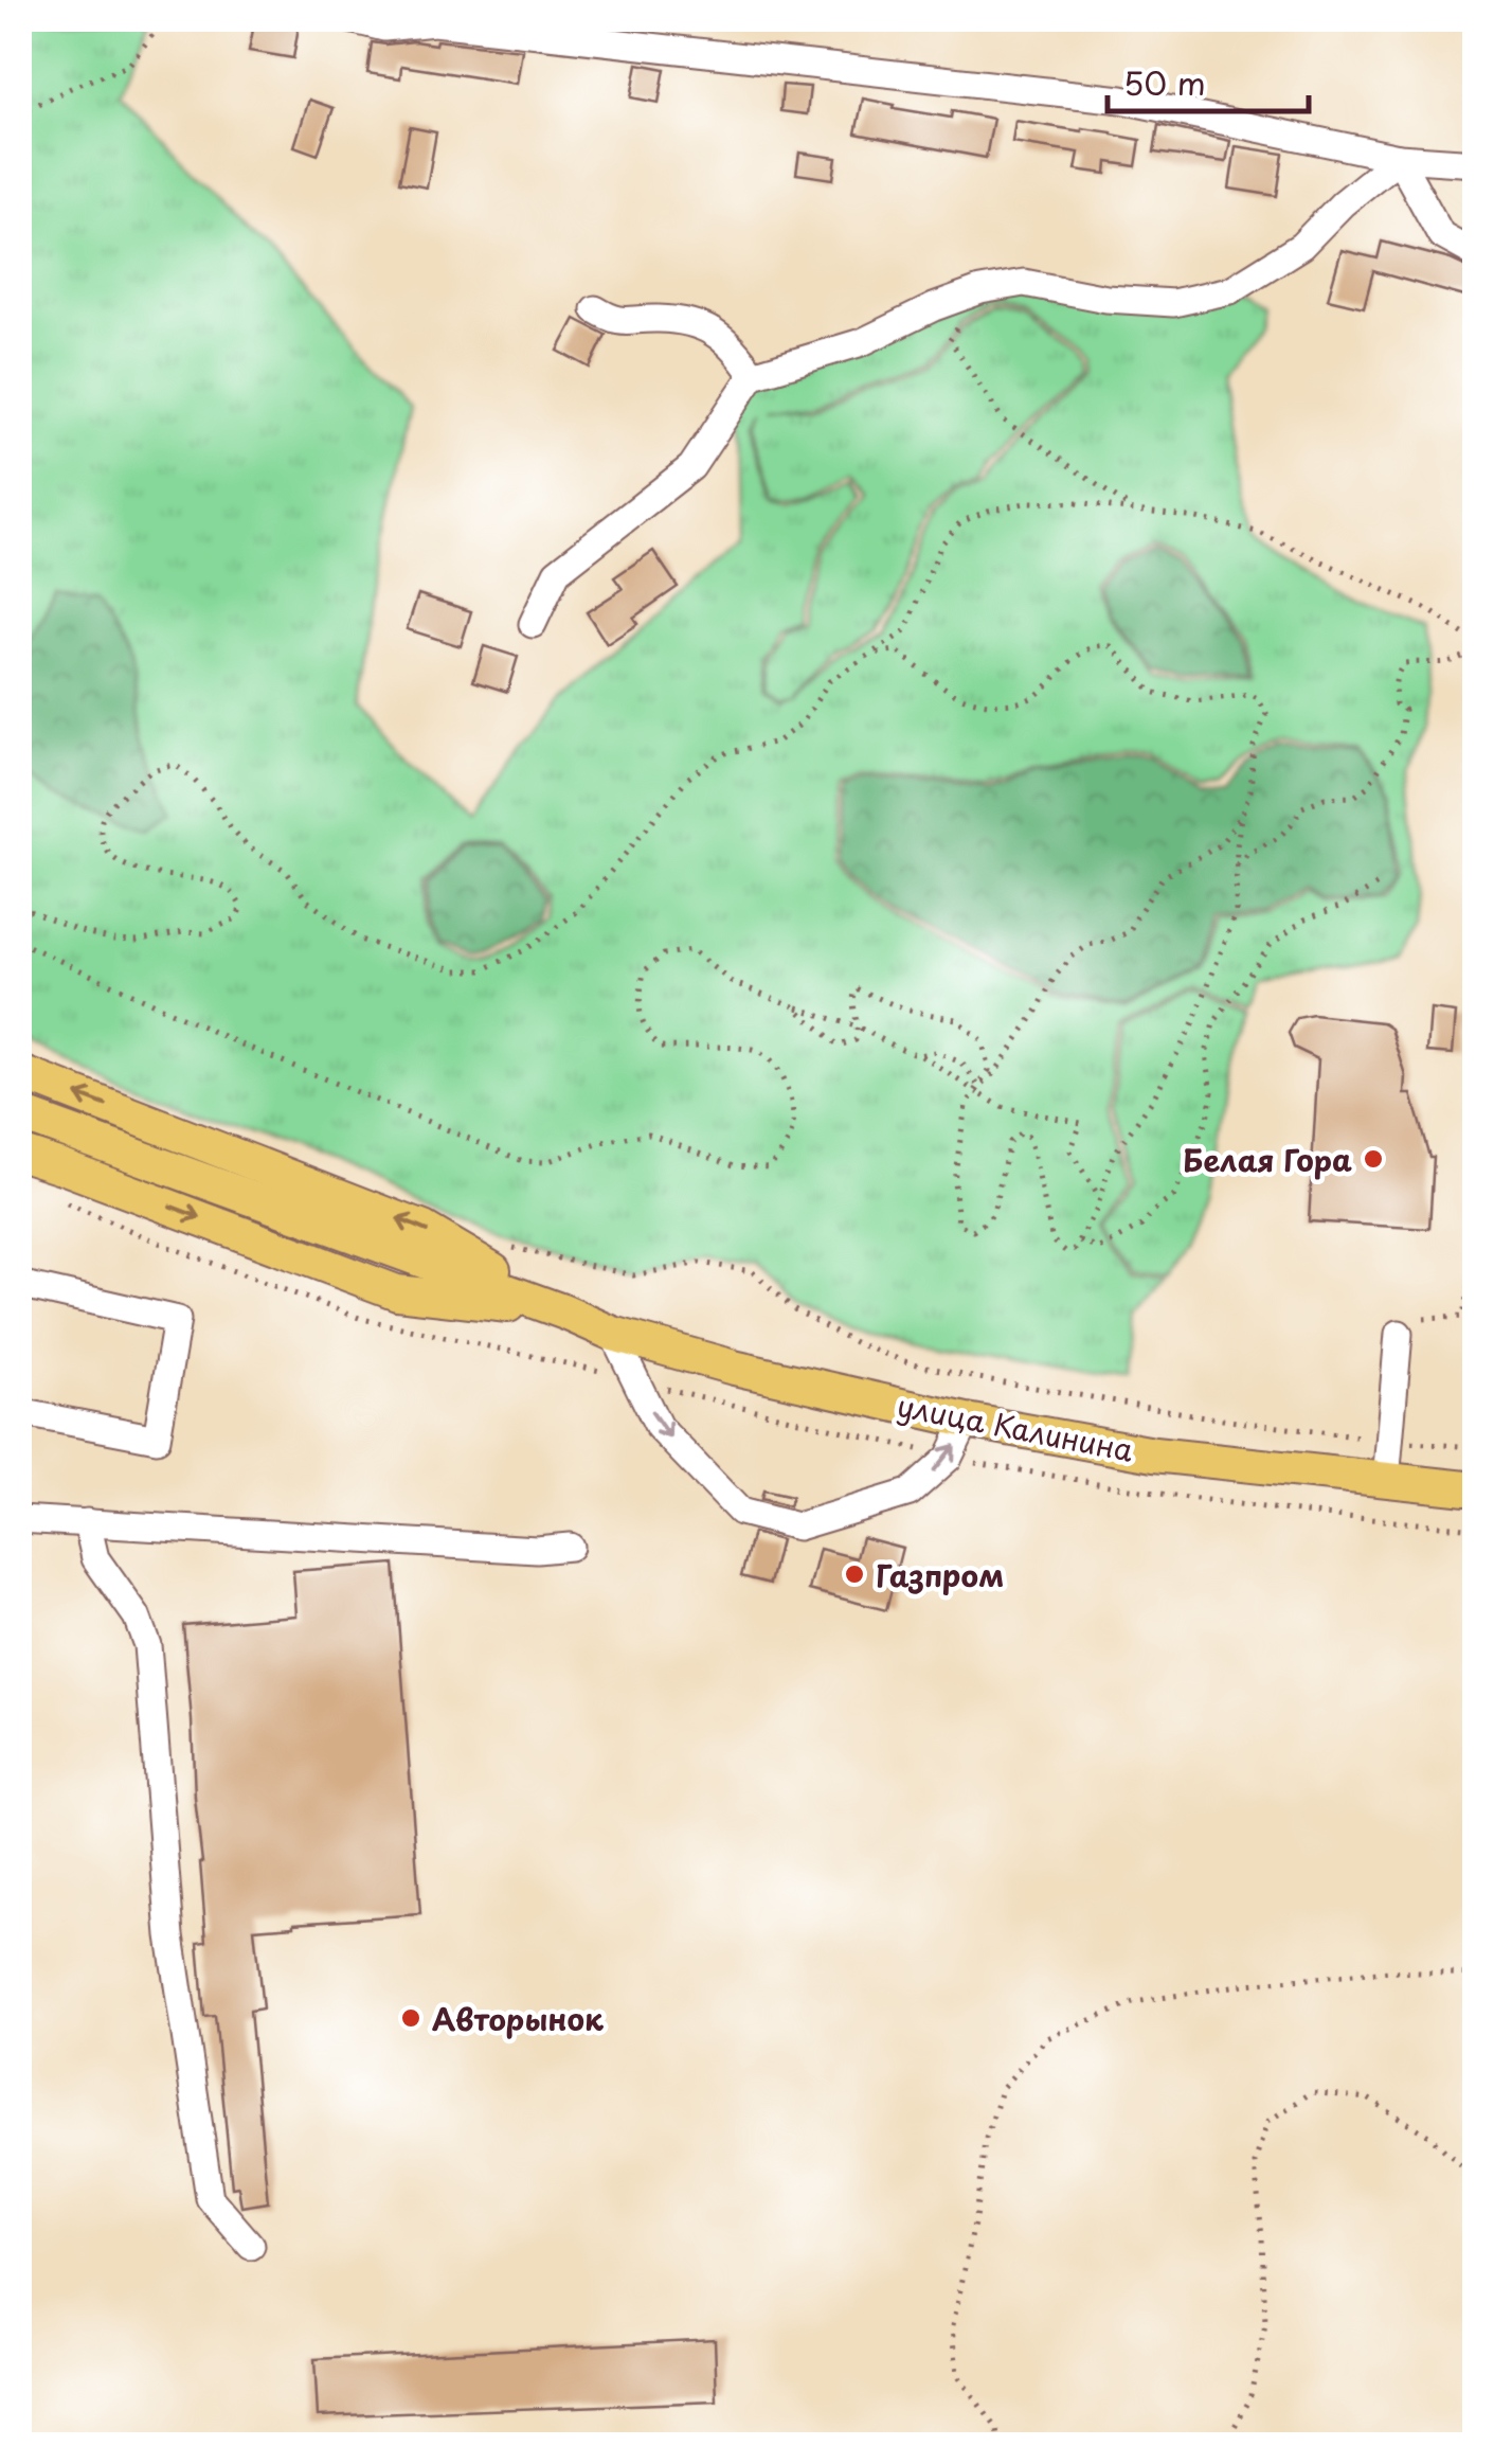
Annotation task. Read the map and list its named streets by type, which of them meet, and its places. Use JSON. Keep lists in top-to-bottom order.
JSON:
{
  "streets": {
    "main road": ["улица Калинина"]
  },
  "places": ["Белая Гора", "Газпром", "Авторынок"],
  "scale_bar": "50 m"
}
